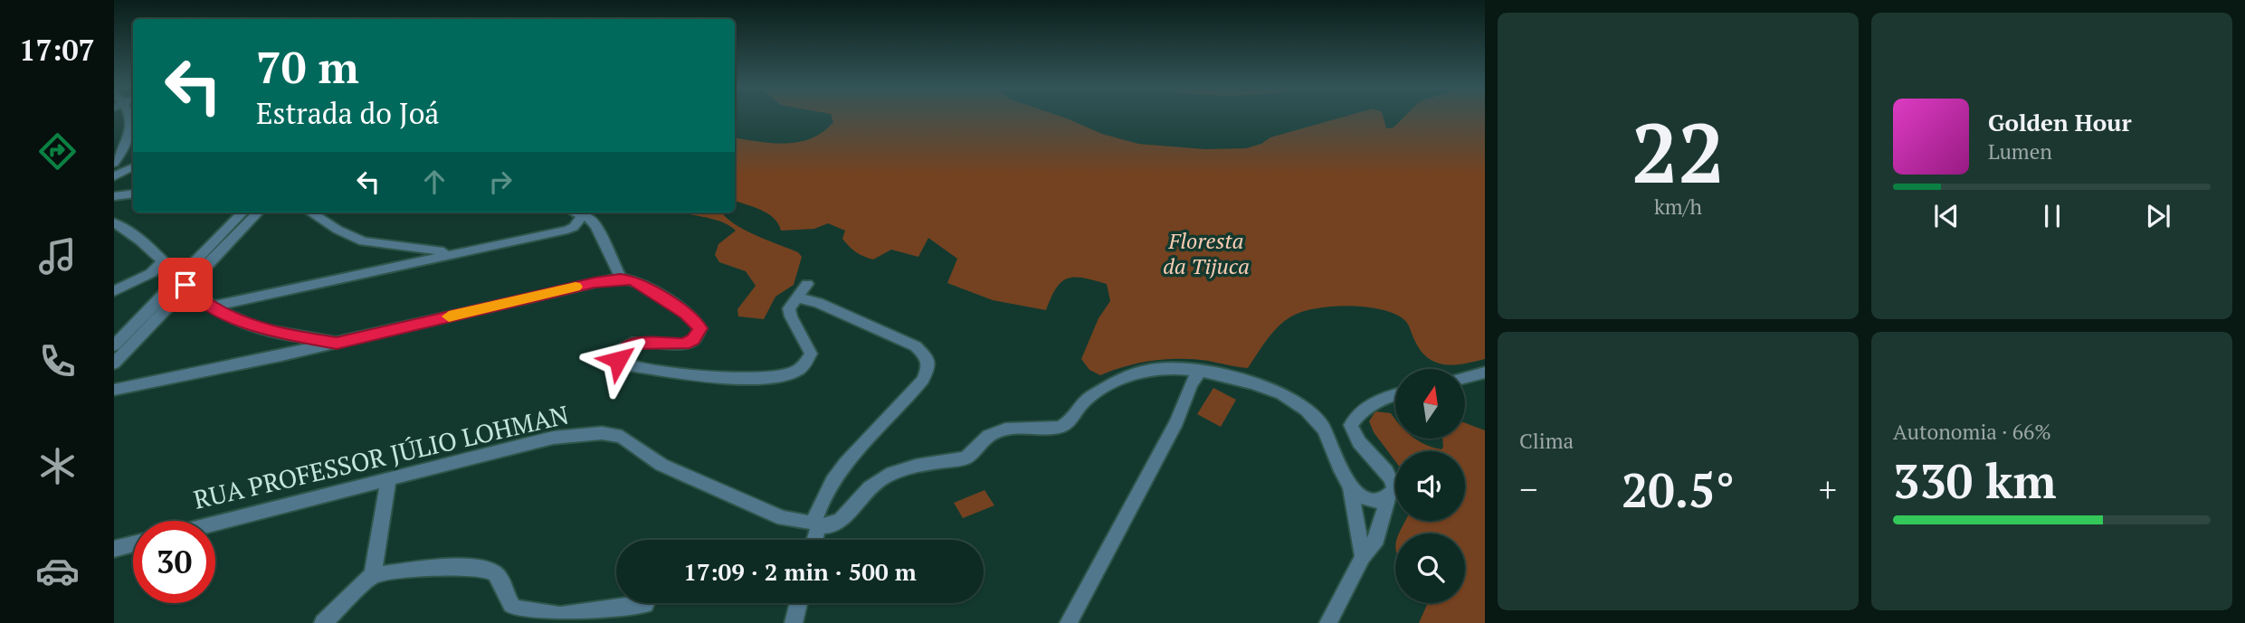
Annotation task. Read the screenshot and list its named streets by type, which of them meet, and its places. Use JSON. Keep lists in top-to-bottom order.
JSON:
{
  "streets": {
    "street": ["RUA PROFESSOR JÚLIO LOHMAN"]
  },
  "parks": ["Floresta da Tijuca"],
  "north": "top",
  "page": {
    "tabs": "17:07",
    "tile": [
      ["22", "km/h"],
      "Clima",
      ["Autonomia · 66%", "330 km"]
    ],
    "turn": ["70 m", "Estrada do Joá"],
    "song": ["Golden Hour", "Lumen"],
    "heat": ["−", "20.5°", "+"],
    "limit": "30",
    "trip": "17:09 · 2 min · 500 m"
  }
}
